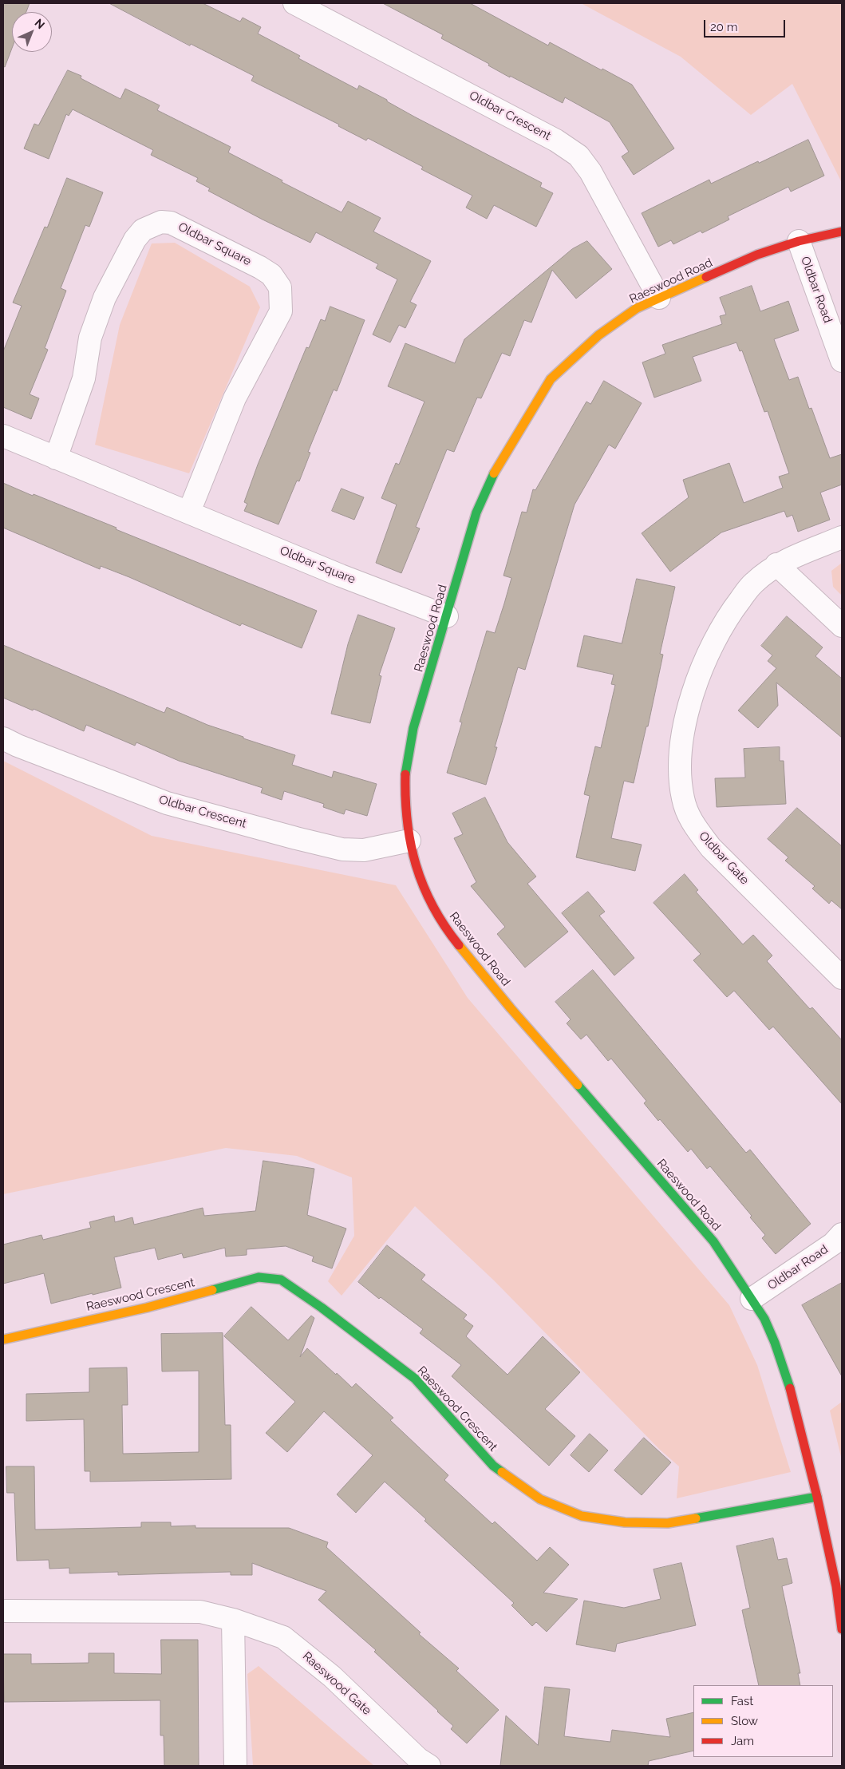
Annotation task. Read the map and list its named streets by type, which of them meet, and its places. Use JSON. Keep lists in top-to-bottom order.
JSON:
{
  "streets": {
    "street": [
      "Oldbar Crescent",
      "Oldbar Square",
      "Raeswood Road",
      "Oldbar Road",
      "Oldbar Gate",
      "Raeswood Crescent",
      "Raeswood Gate"
    ]
  },
  "crossings": [
    ["Oldbar Crescent", "Raeswood Road"],
    ["Oldbar Square", "Raeswood Road"],
    ["Raeswood Road", "Oldbar Road"],
    ["Raeswood Road", "Raeswood Crescent"]
  ],
  "legend": ["Fast", "Slow", "Jam"],
  "scale_bar": "20 m",
  "north": "top right"
}
